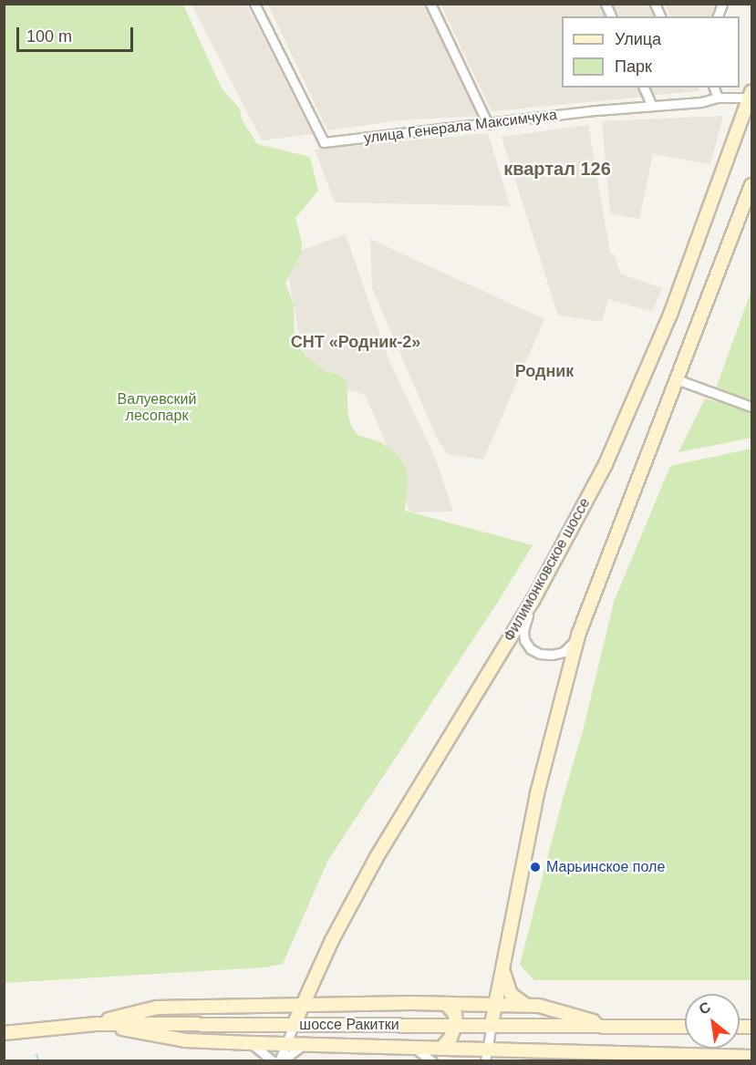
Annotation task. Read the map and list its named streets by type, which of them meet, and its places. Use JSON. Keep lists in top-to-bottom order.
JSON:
{
  "streets": {
    "main road": ["Филимонковское шоссе", "шоссе Ракитки"],
    "street": ["улица Генерала Максимчука"]
  },
  "crossings": [
    ["улица Генерала Максимчука", "Филимонковское шоссе"],
    ["Филимонковское шоссе", "шоссе Ракитки"]
  ],
  "districts": ["квартал 126", "СНТ «Родник-2»", "Родник"],
  "parks": ["Валуевский лесопарк"],
  "places": ["Марьинское поле"],
  "legend": ["Улица", "Парк"],
  "scale_bar": "100 m",
  "north": "top left"
}
